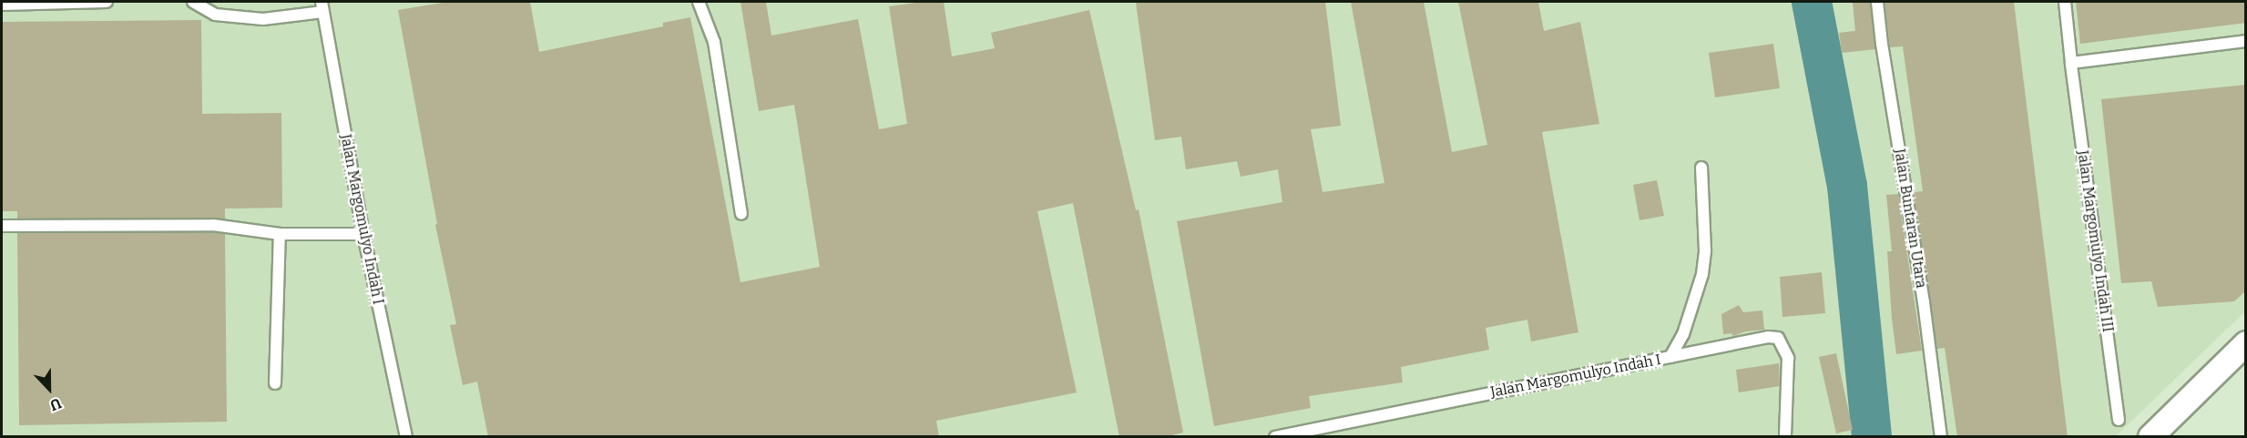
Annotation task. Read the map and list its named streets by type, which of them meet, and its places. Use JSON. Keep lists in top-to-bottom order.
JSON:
{
  "streets": {
    "lane": ["Jalan Buntaran Utara", "Jalan Margomulyo Indah I", "Jalan Margomulyo Indah III"]
  },
  "north": "bottom"
}
